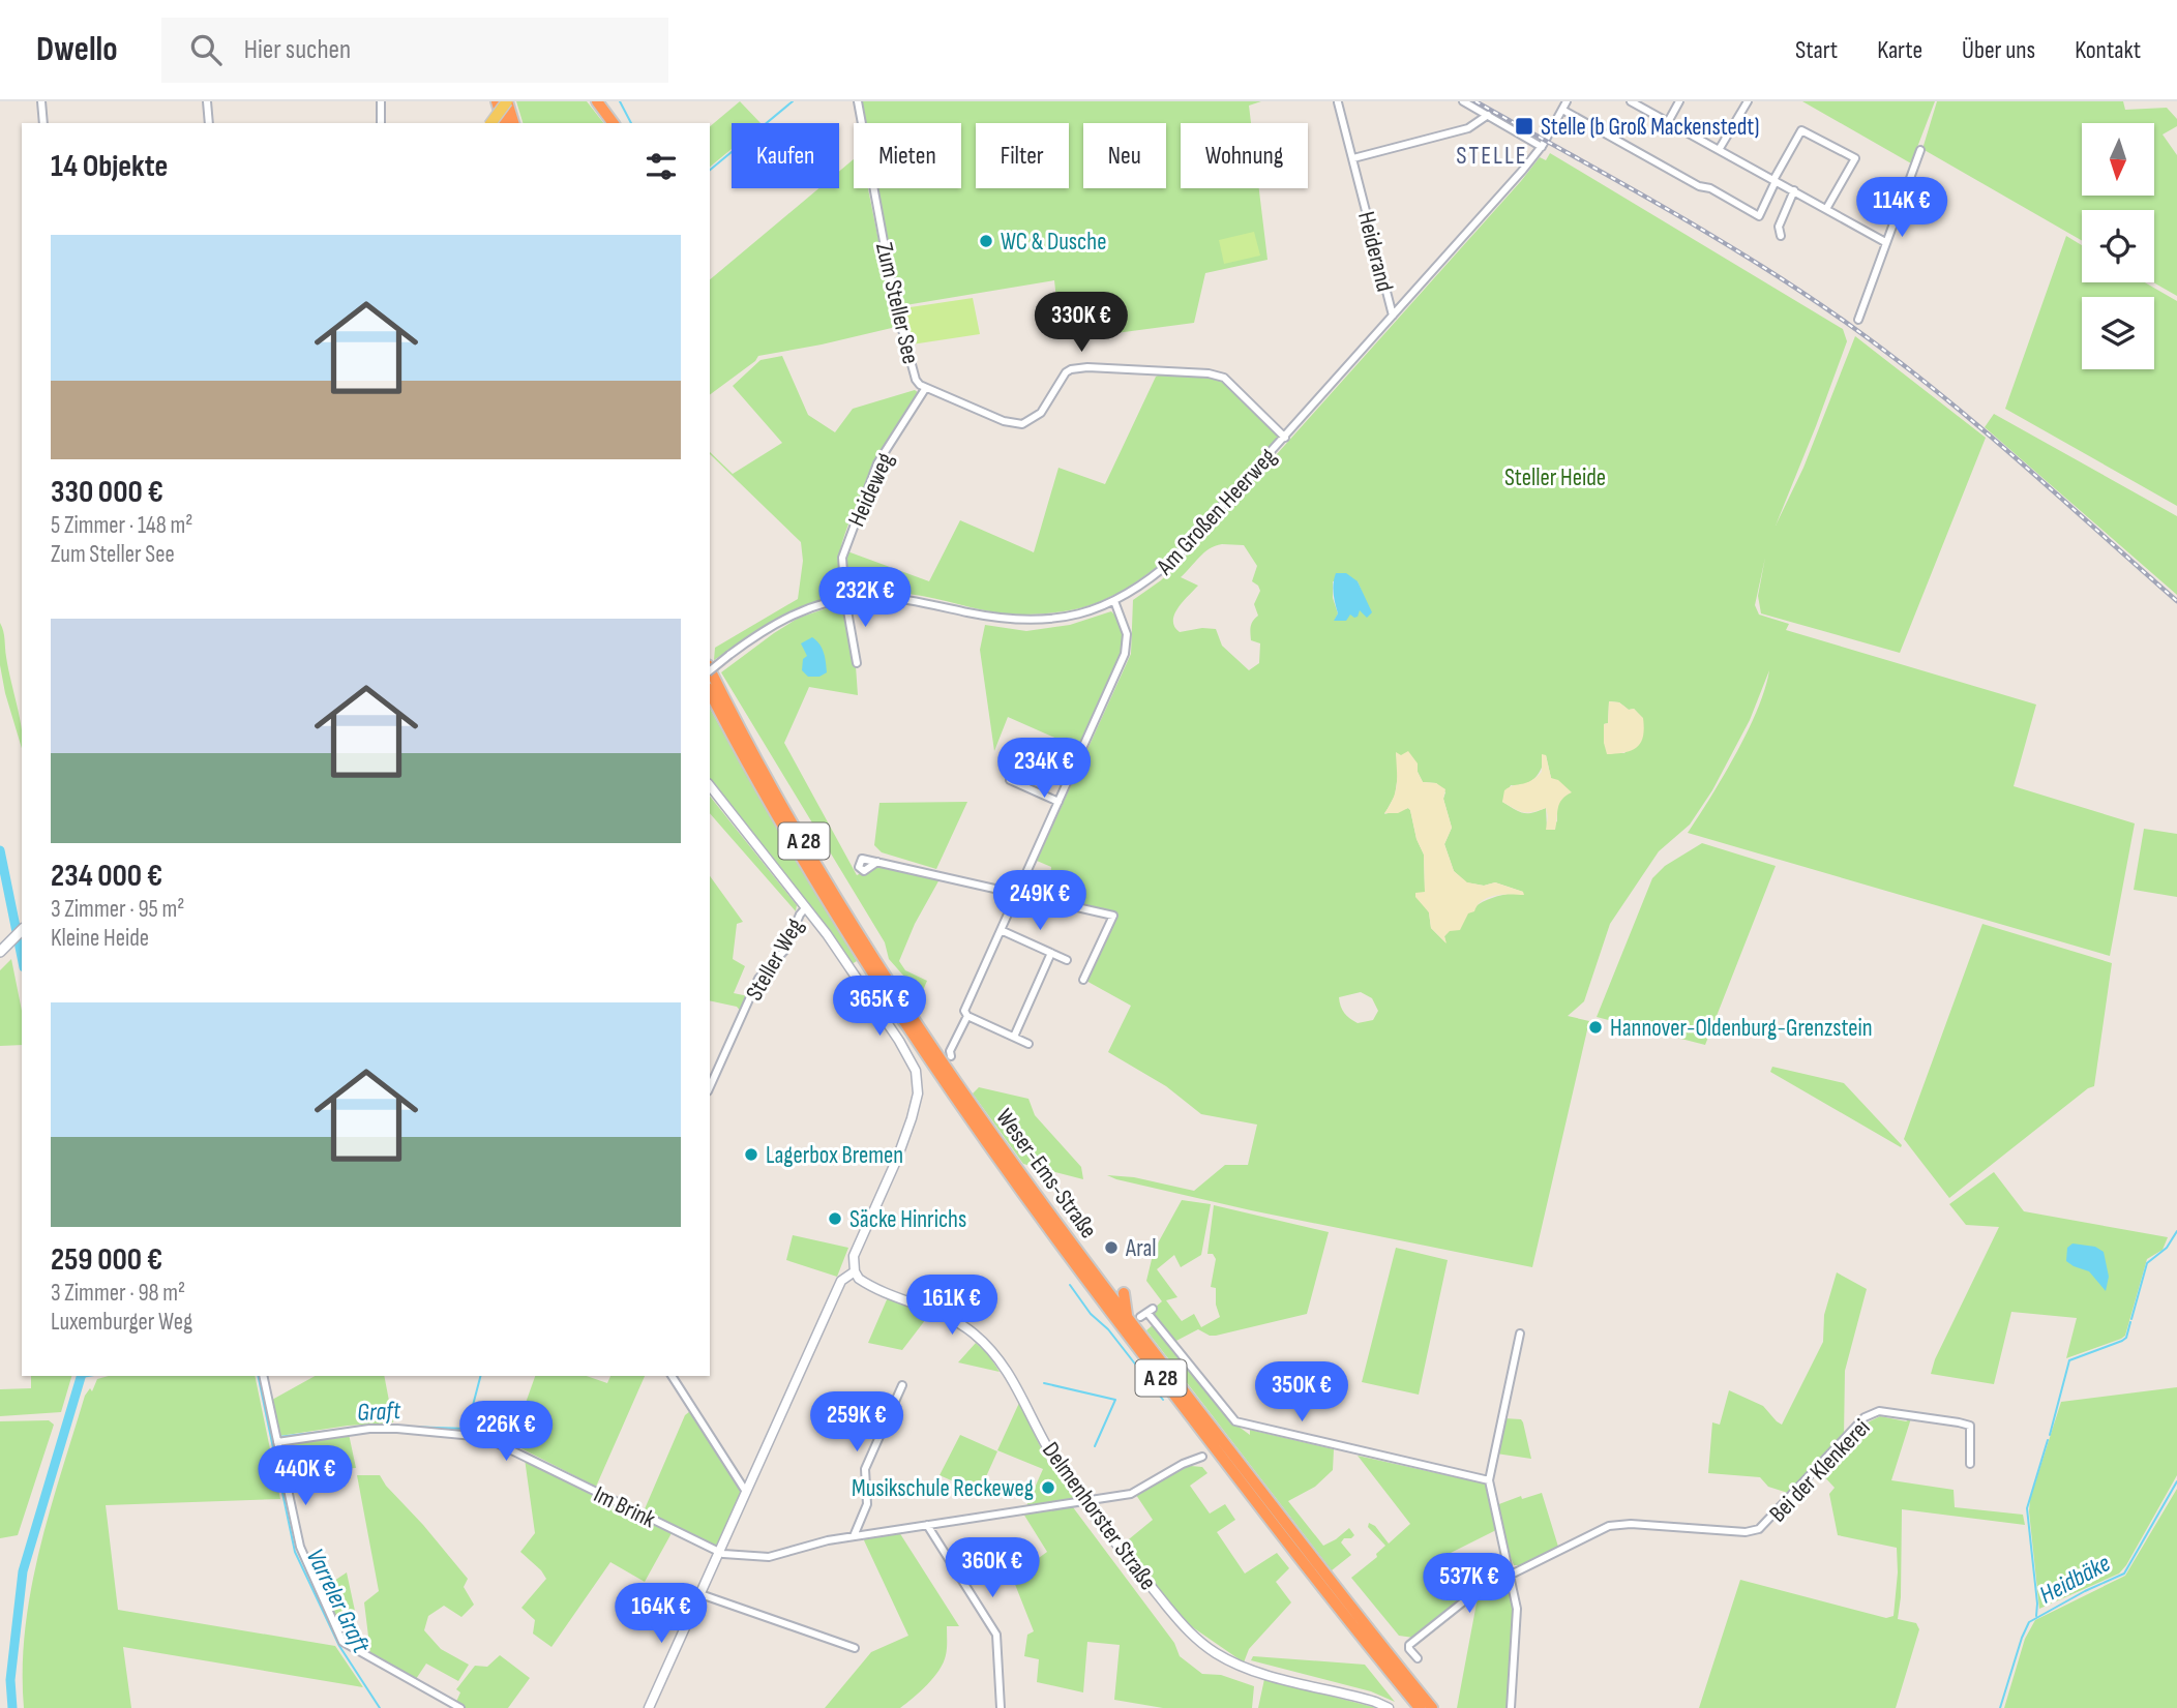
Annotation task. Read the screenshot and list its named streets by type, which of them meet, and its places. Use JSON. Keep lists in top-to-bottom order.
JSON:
{
  "streets": {
    "highway": ["A 28", "Weser-Ems-Straße"],
    "street": [
      "Heiderand",
      "Zum Steller See",
      "Heideweg",
      "Am Großen Heerweg",
      "Steller Weg",
      "Bei der Klenkerei",
      "Im Brink",
      "Delmenhorster Straße"
    ]
  },
  "crossings": [
    ["Heiderand", "Am Großen Heerweg"],
    ["Zum Steller See", "Heideweg"],
    ["Zum Steller See", "Am Großen Heerweg"],
    ["Heideweg", "Am Großen Heerweg"],
    ["A 28", "Weser-Ems-Straße"]
  ],
  "districts": ["STELLE"],
  "water": ["Graft", "Heidbäke", "Varreler Graft"],
  "parks": ["Steller Heide"],
  "places": {
    "transit": ["Stelle (b Groß Mackenstedt)"],
    "other": [
      "WC & Dusche",
      "Hannover-Oldenburg-Grenzstein",
      "Lagerbox Bremen",
      "Säcke Hinrichs",
      "Aral",
      "Musikschule Reckeweg"
    ]
  },
  "north": "bottom",
  "page": {
    "header": "Dwello",
    "search": "Hier suchen",
    "nav": [
      "Start",
      "Karte",
      "Über uns",
      "Kontakt"
    ],
    "chip": [
      "Kaufen",
      "Mieten",
      "Filter",
      "Neu",
      "Wohnung"
    ],
    "heading": "14 Objekte",
    "price": [
      "114K €",
      "330K €",
      "232K €",
      "234K €",
      "249K €",
      "365K €",
      "161K €",
      "350K €",
      "259K €",
      "226K €",
      "440K €",
      "360K €",
      "537K €",
      "164K €"
    ],
    "list": [
      {
        "name": "330 000 €",
        "note": "5 Zimmer · 148 m² · Zum Steller See"
      },
      {
        "name": "234 000 €",
        "note": "3 Zimmer · 95 m² · Kleine Heide"
      },
      {
        "name": "259 000 €",
        "note": "3 Zimmer · 98 m² · Luxemburger Weg"
      }
    ]
  }
}
